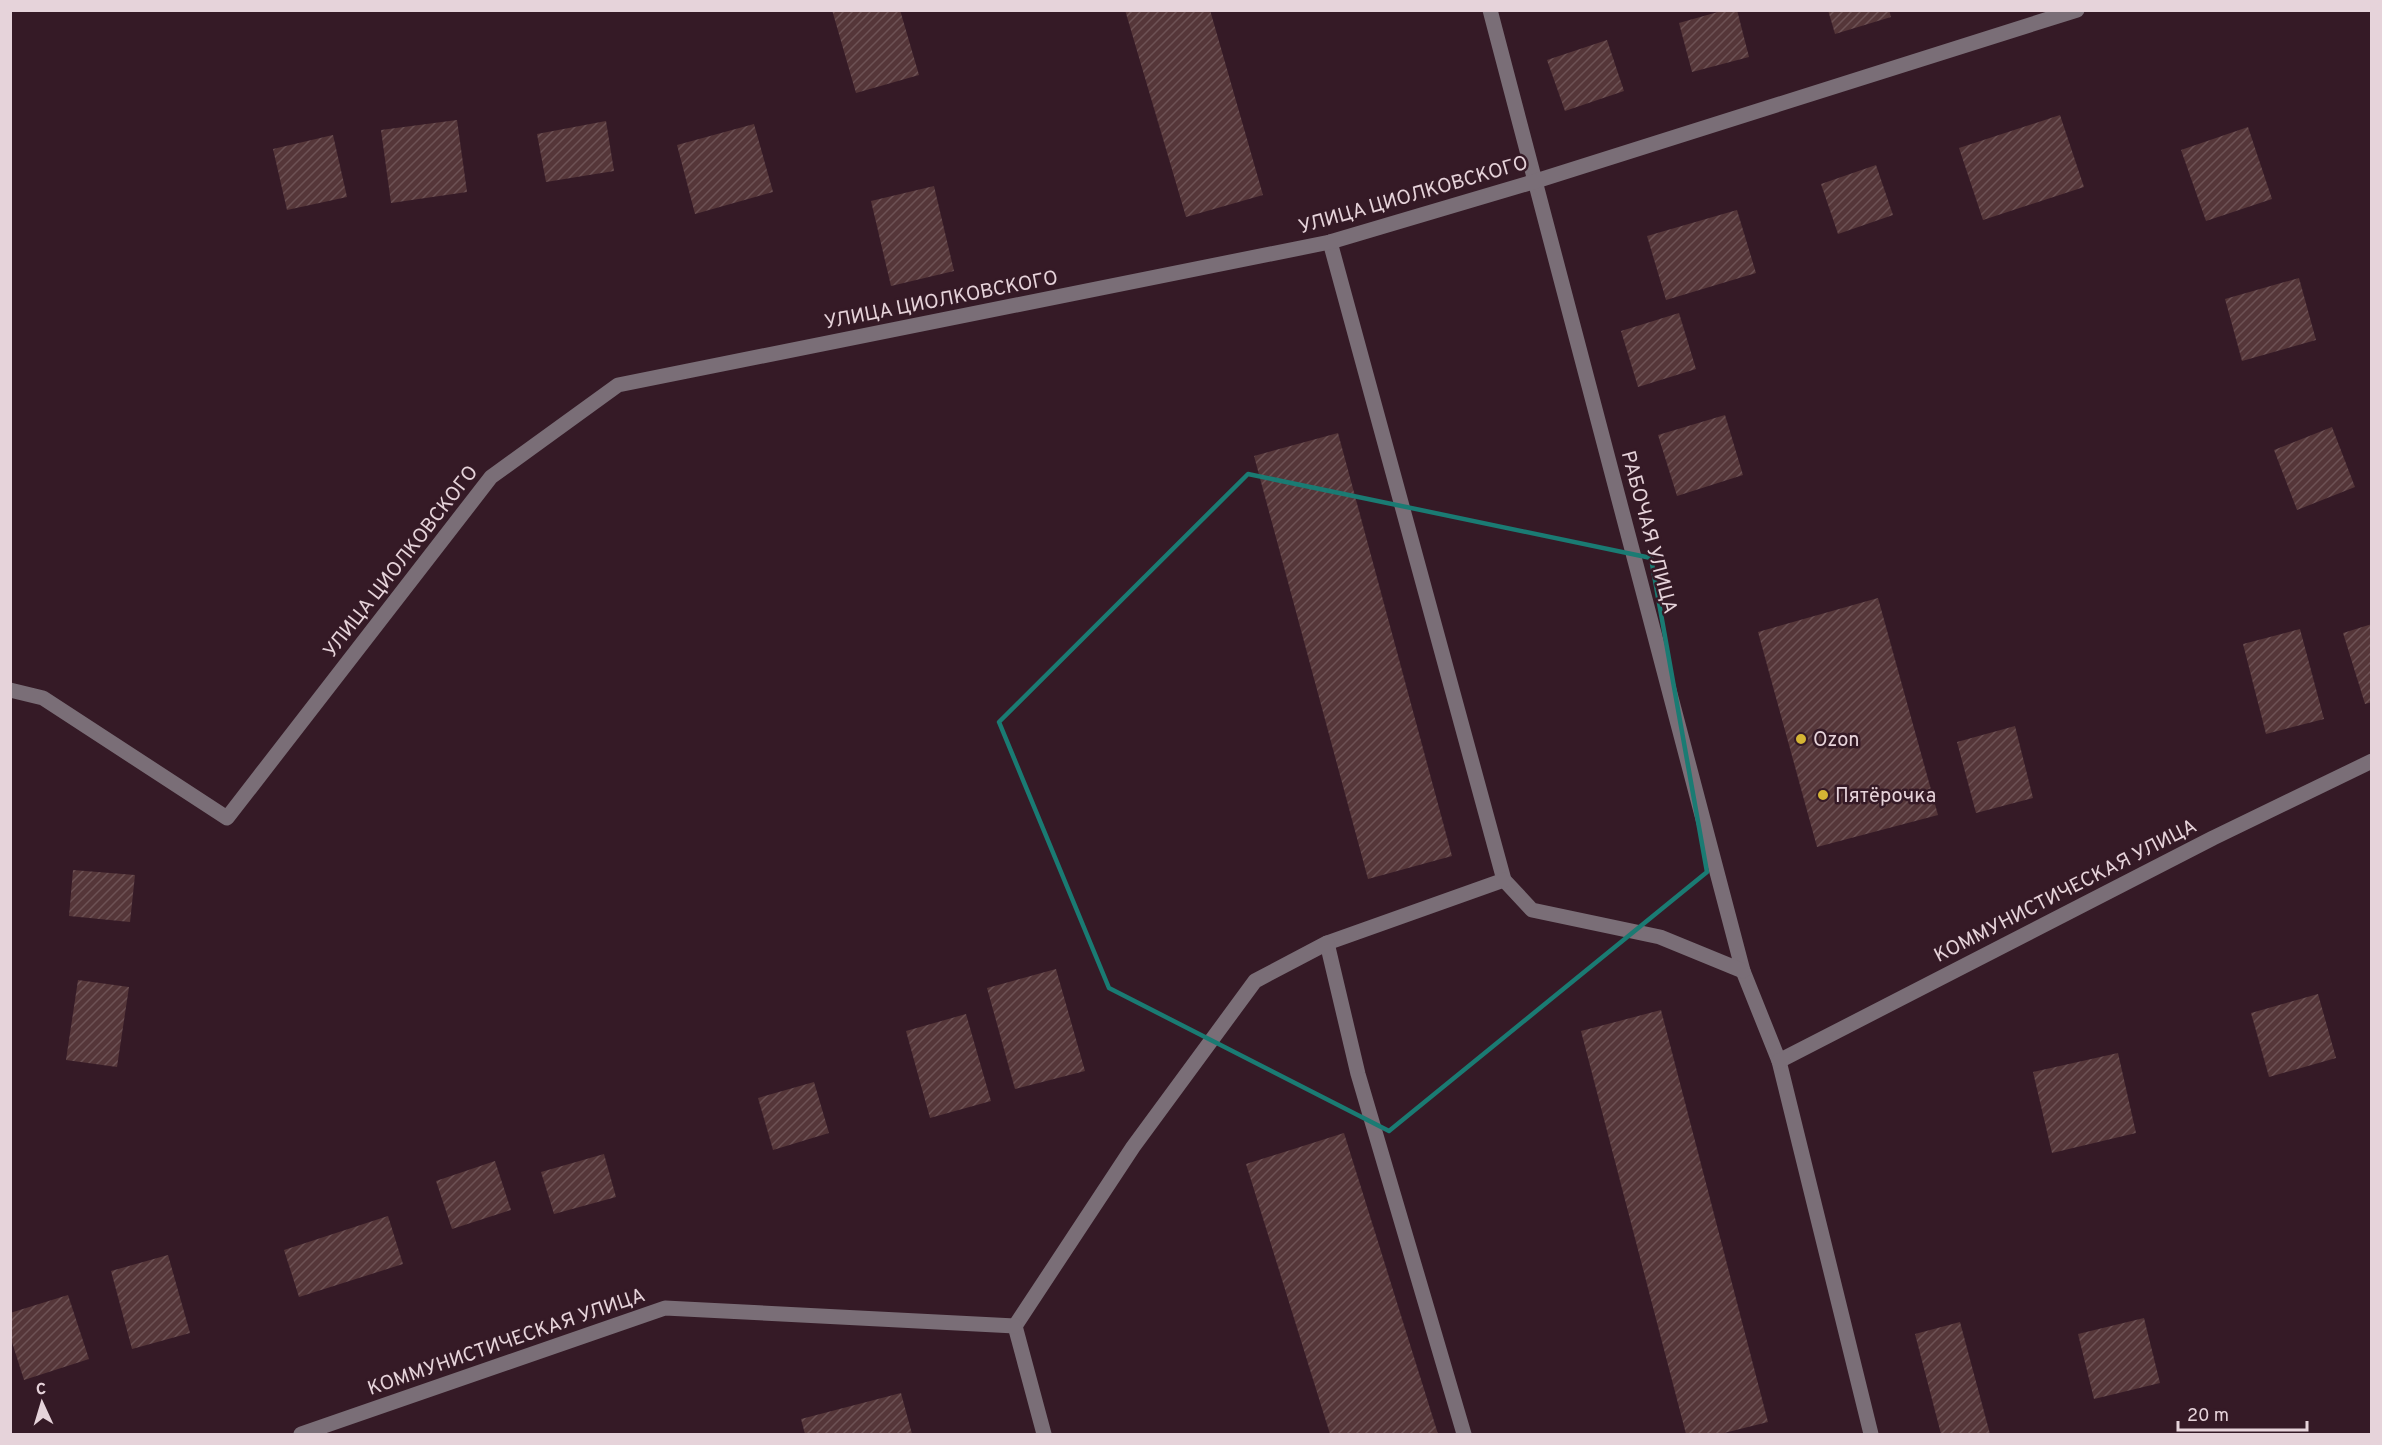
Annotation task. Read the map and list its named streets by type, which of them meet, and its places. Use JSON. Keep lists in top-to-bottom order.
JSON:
{
  "streets": {
    "street": ["УЛИЦА ЦИОЛКОВСКОГО", "РАБОЧАЯ УЛИЦА", "КОММУНИСТИЧЕСКАЯ УЛИЦА"]
  },
  "crossings": [
    ["УЛИЦА ЦИОЛКОВСКОГО", "РАБОЧАЯ УЛИЦА"],
    ["РАБОЧАЯ УЛИЦА", "КОММУНИСТИЧЕСКАЯ УЛИЦА"]
  ],
  "places": ["Ozon", "Пятёрочка"],
  "scale_bar": "20 m",
  "north": "top"
}
